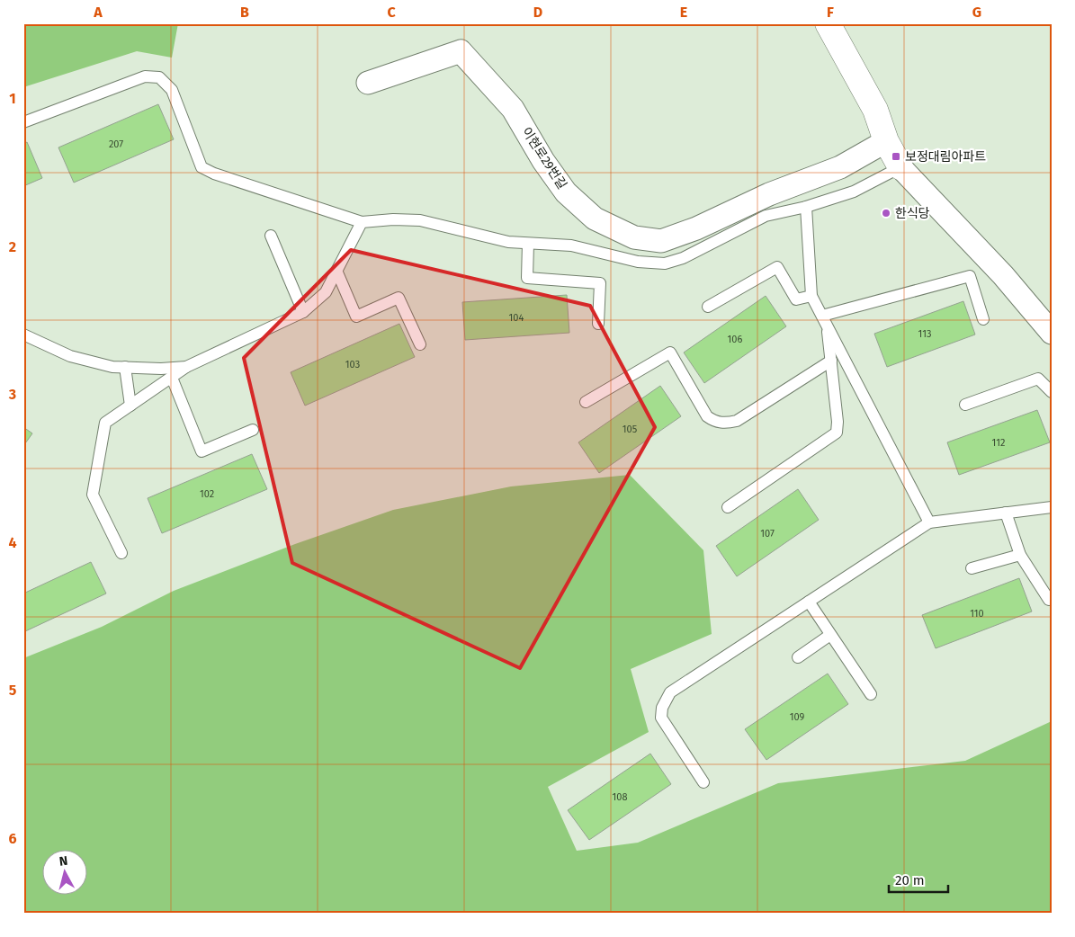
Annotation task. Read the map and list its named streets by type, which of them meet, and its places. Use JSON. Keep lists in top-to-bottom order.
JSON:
{
  "streets": {
    "street": ["이현로29번길"]
  },
  "places": {
    "transit": ["보정대림아파트"],
    "other": ["한식당"]
  },
  "house_numbers": [
    "207",
    "104",
    "113",
    "106",
    "103",
    "105",
    "112",
    "102",
    "107",
    "110",
    "109",
    "108"
  ],
  "scale_bar": "20 m",
  "north": "top",
  "grid": {
    "columns": [
      "A",
      "B",
      "C",
      "D",
      "E",
      "F",
      "G"
    ],
    "rows": [
      "1",
      "2",
      "3",
      "4",
      "5",
      "6"
    ]
  }
}
